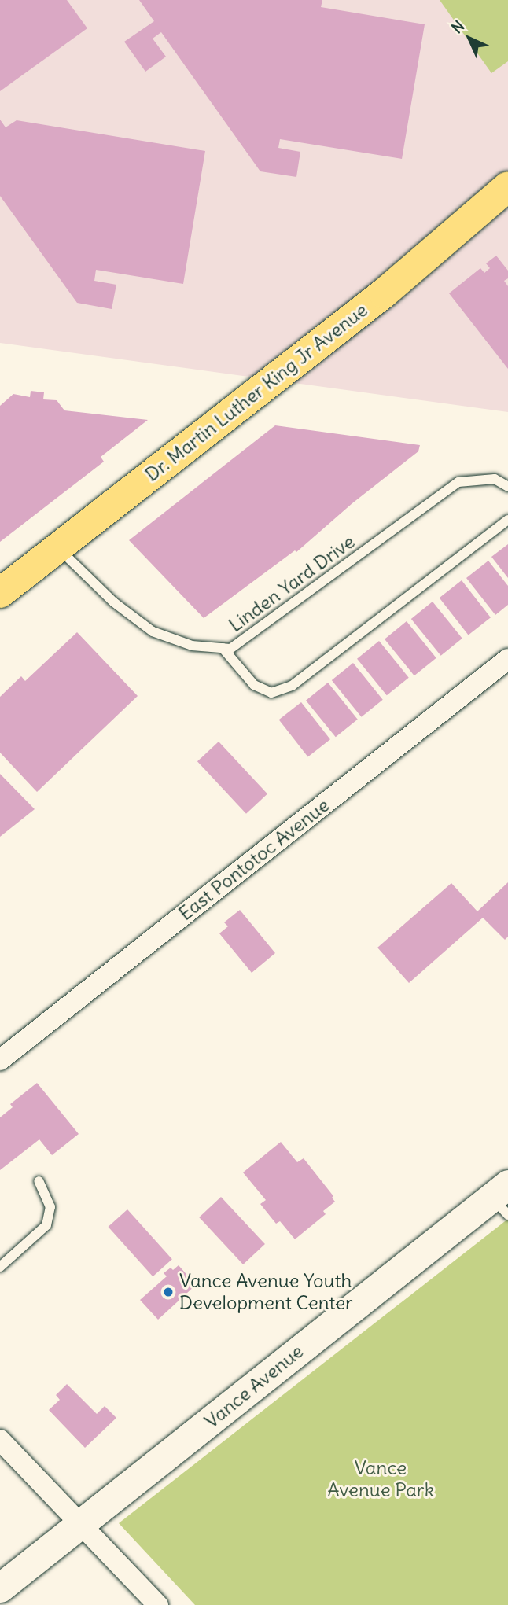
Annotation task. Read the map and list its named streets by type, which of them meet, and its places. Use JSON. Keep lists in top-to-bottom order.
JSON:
{
  "streets": {
    "main road": ["Dr. Martin Luther King Jr Avenue"],
    "street": ["East Pontotoc Avenue", "Vance Avenue"],
    "lane": ["Linden Yard Drive"]
  },
  "crossings": [
    ["Dr. Martin Luther King Jr Avenue", "Linden Yard Drive"]
  ],
  "parks": ["Vance Avenue Park"],
  "places": ["Vance Avenue Youth Development Center"],
  "north": "top left"
}
